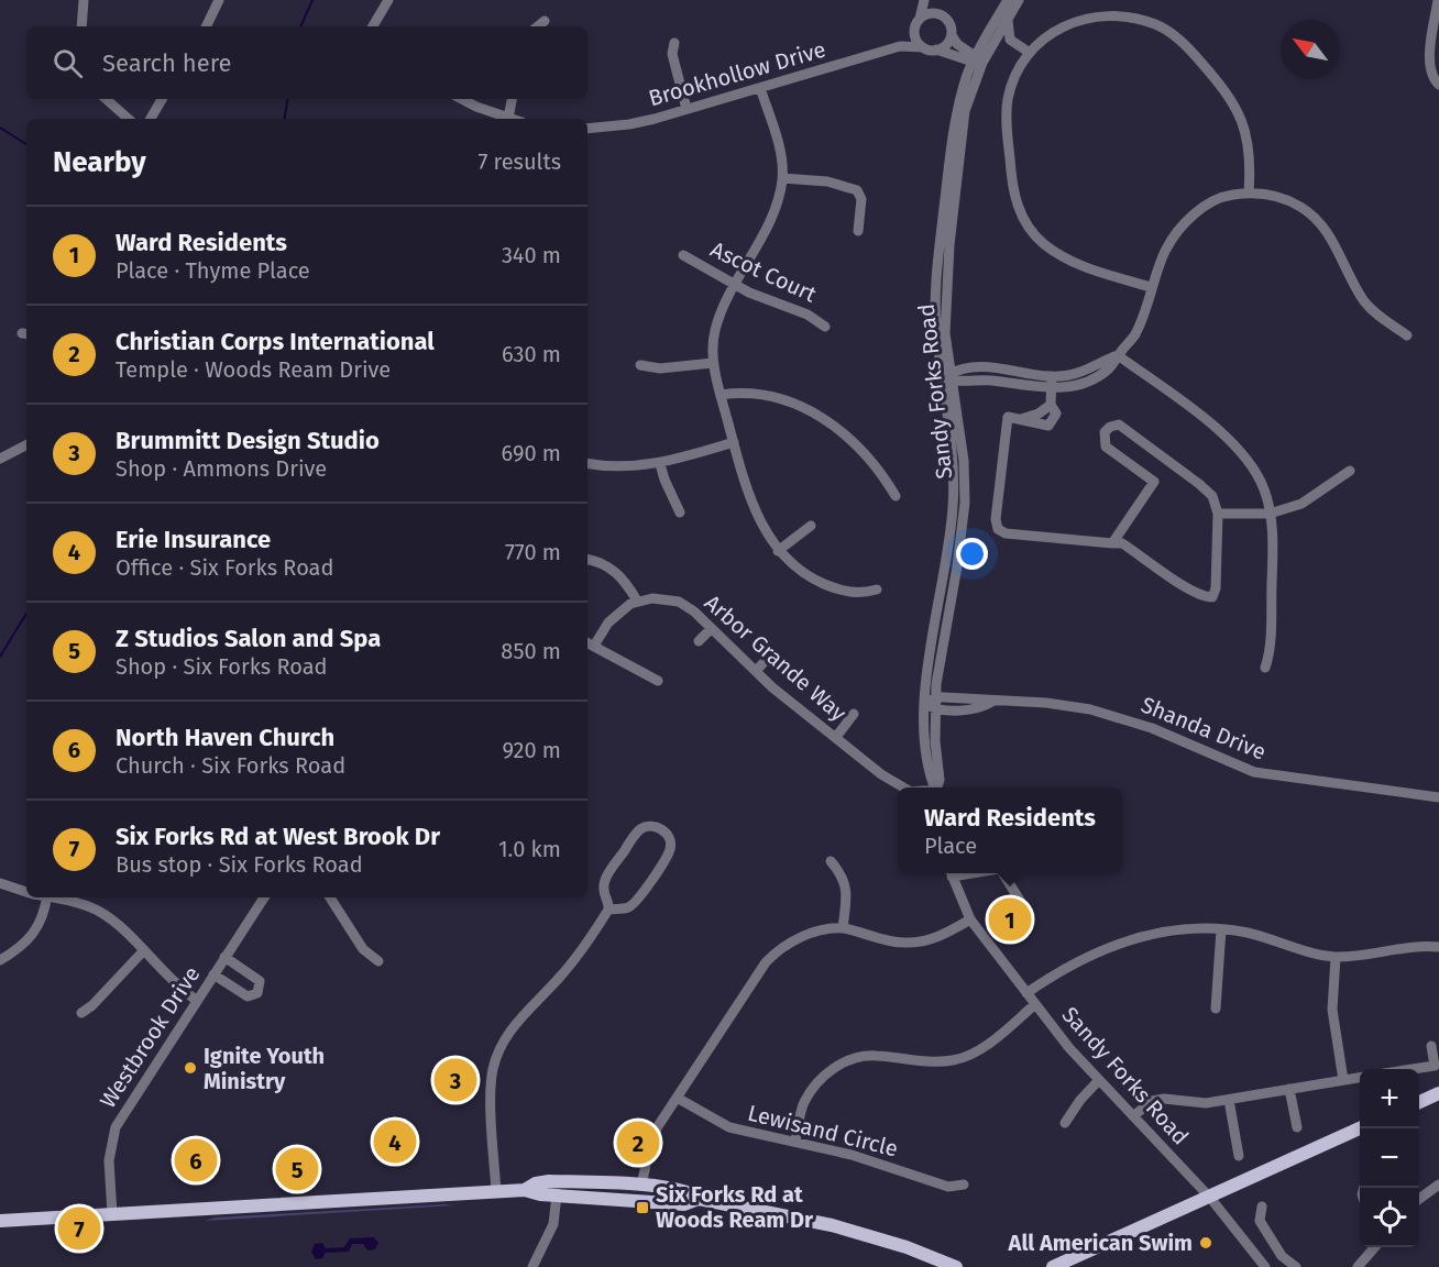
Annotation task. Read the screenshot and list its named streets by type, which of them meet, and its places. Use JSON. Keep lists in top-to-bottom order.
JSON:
{
  "streets": {
    "street": [
      "Brookhollow Drive",
      "Ascot Court",
      "Sandy Forks Road",
      "Arbor Grande Way",
      "Shanda Drive",
      "Westbrook Drive",
      "Lewisand Circle"
    ]
  },
  "crossings": [
    ["Brookhollow Drive", "Sandy Forks Road"],
    ["Sandy Forks Road", "Shanda Drive"]
  ],
  "places": {
    "other": ["Ignite Youth Ministry", "All American Swim"],
    "transit": ["Six Forks Rd at Woods Ream Dr"]
  },
  "north": "top left",
  "page": {
    "search": "Search here",
    "heading": ["Nearby", "7 results"],
    "list": [
      {
        "mark": "1",
        "name": "Ward Residents",
        "note": "Place · Thyme Place",
        "value": "340 m"
      },
      {
        "mark": "2",
        "name": "Christian Corps International",
        "note": "Temple · Woods Ream Drive",
        "value": "630 m"
      },
      {
        "mark": "3",
        "name": "Brummitt Design Studio",
        "note": "Shop · Ammons Drive",
        "value": "690 m"
      },
      {
        "mark": "4",
        "name": "Erie Insurance",
        "note": "Office · Six Forks Road",
        "value": "770 m"
      },
      {
        "mark": "5",
        "name": "Z Studios Salon and Spa",
        "note": "Shop · Six Forks Road",
        "value": "850 m"
      },
      {
        "mark": "6",
        "name": "North Haven Church",
        "note": "Church · Six Forks Road",
        "value": "920 m"
      },
      {
        "mark": "7",
        "name": "Six Forks Rd at West Brook Dr",
        "note": "Bus stop · Six Forks Road",
        "value": "1.0 km"
      }
    ],
    "popup": ["Ward Residents", "Place"],
    "pins": [
      "1",
      "3",
      "4",
      "2",
      "6",
      "5",
      "7"
    ],
    "map_buttons": ["+", "−"]
  }
}
